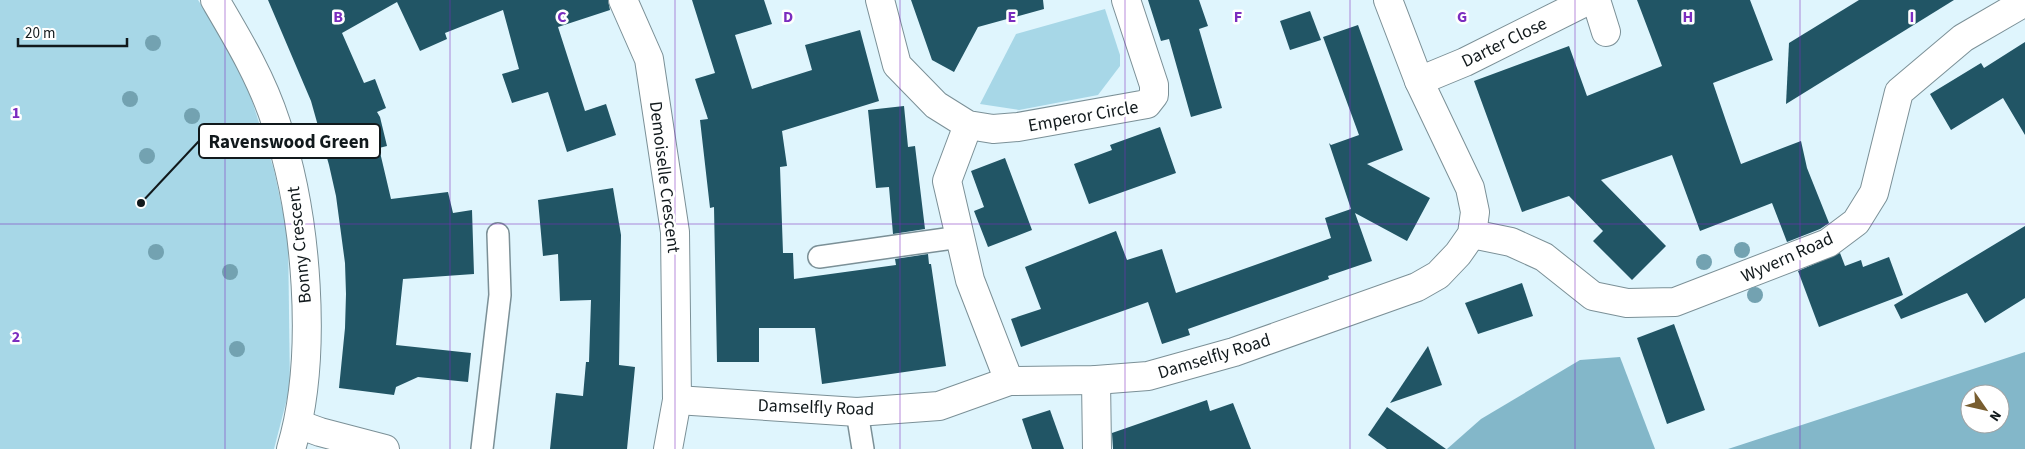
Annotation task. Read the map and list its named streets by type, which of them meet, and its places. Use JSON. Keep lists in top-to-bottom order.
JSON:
{
  "streets": {
    "street": [
      "Darter Close",
      "Emperor Circle",
      "Demoiselle Crescent",
      "Bonny Crescent",
      "Wyvern Road",
      "Damselfly Road"
    ]
  },
  "crossings": [
    ["Darter Close", "Damselfly Road"],
    ["Demoiselle Crescent", "Damselfly Road"],
    ["Wyvern Road", "Damselfly Road"]
  ],
  "places": ["Ravenswood Green"],
  "scale_bar": "20 m",
  "north": "bottom right",
  "grid": {
    "columns": [
      "B",
      "C",
      "D",
      "E",
      "F",
      "G",
      "H",
      "I"
    ],
    "rows": ["1", "2"]
  }
}
